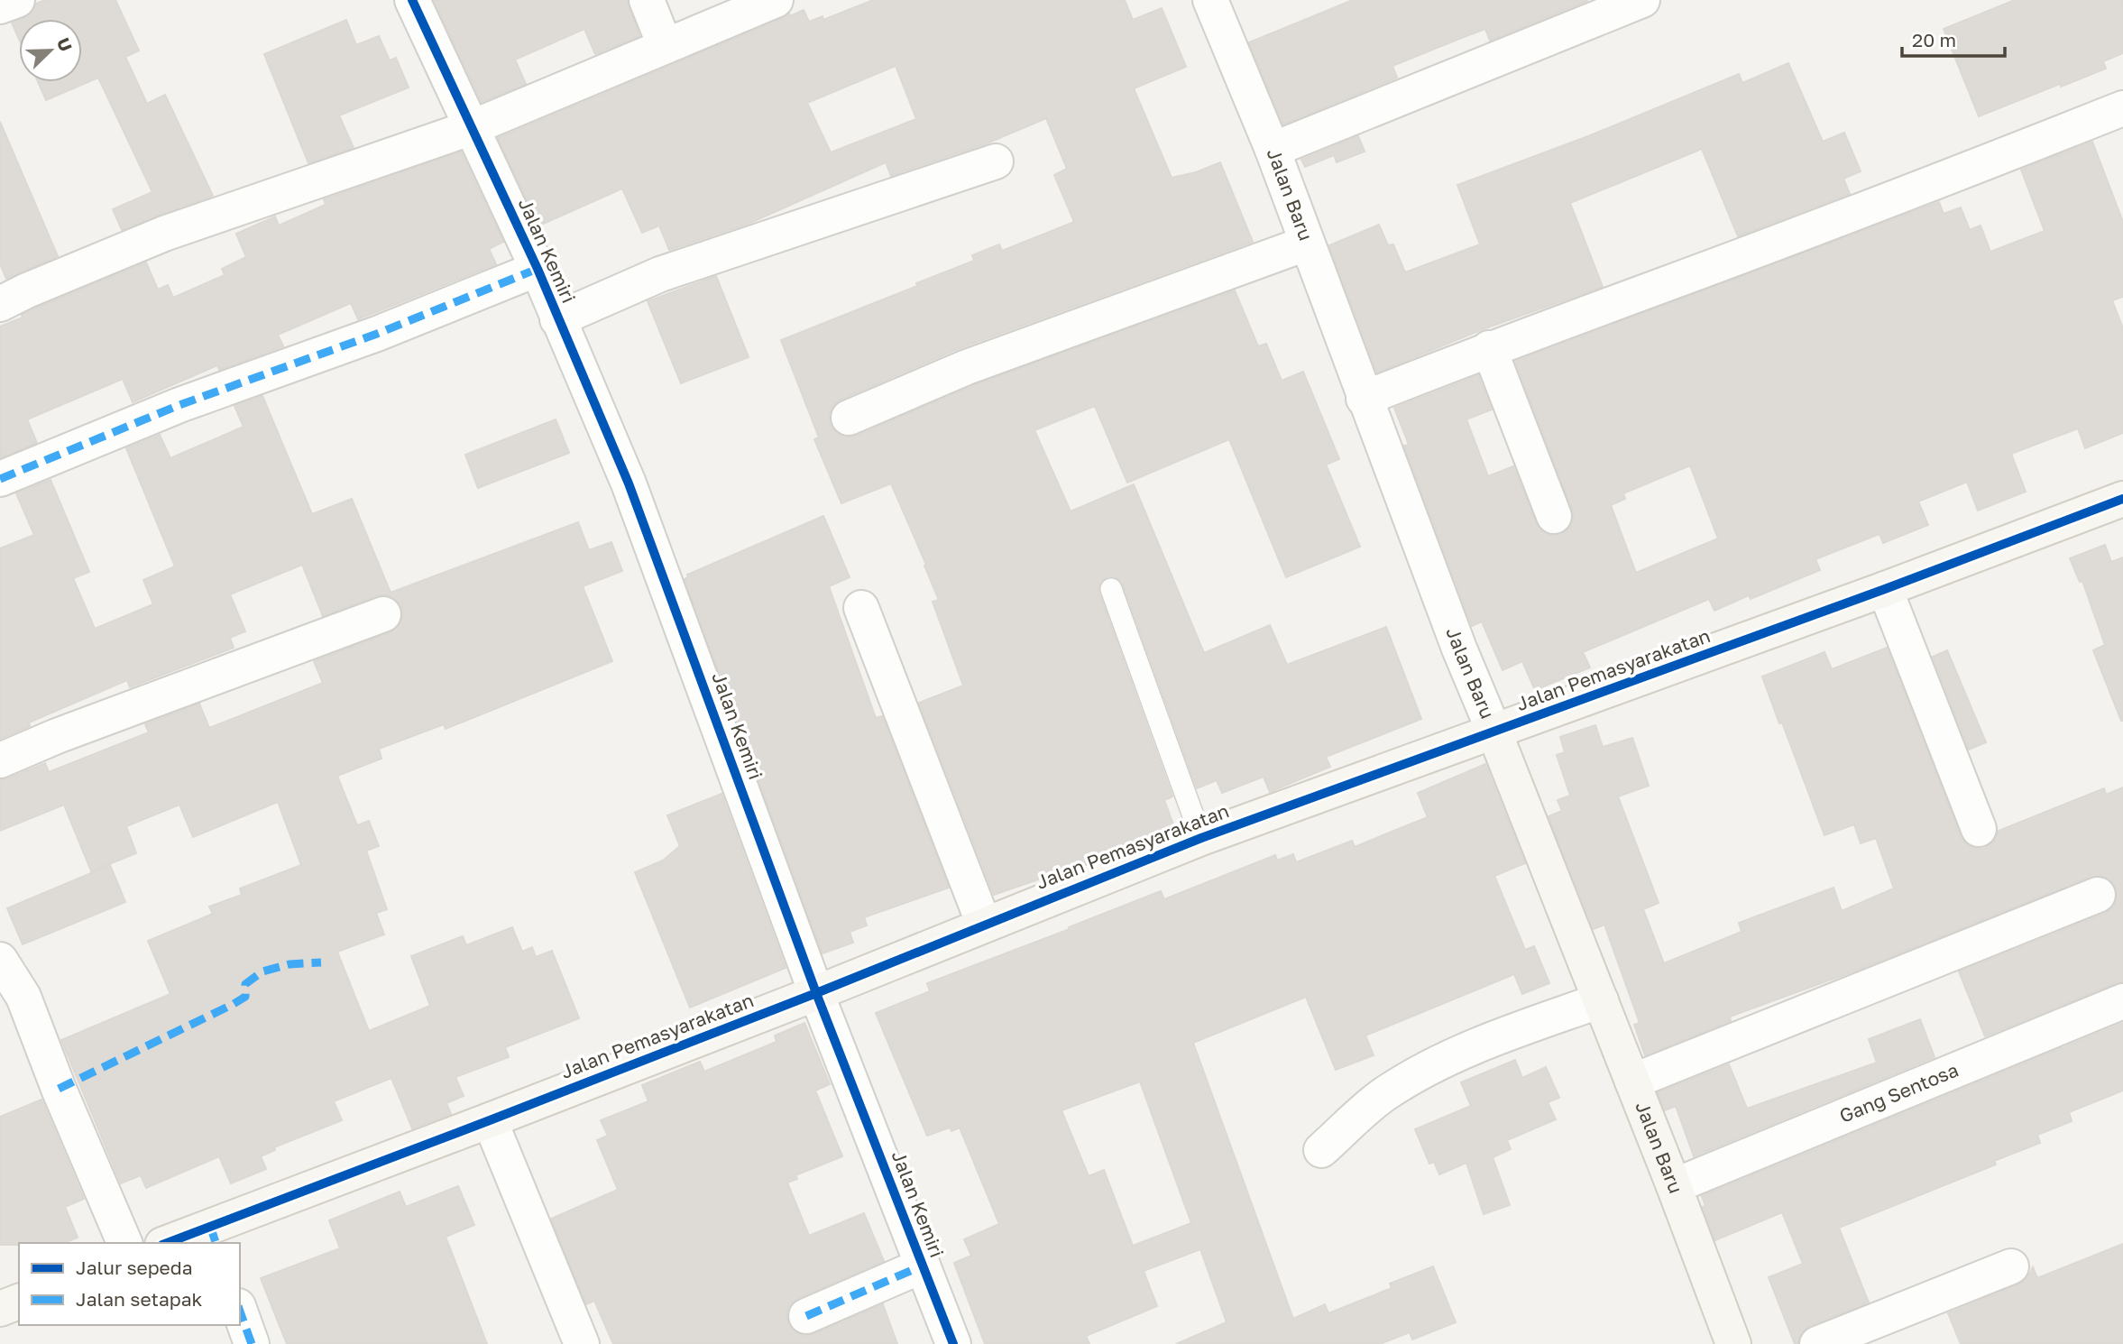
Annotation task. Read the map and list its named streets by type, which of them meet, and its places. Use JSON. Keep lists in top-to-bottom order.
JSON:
{
  "streets": {
    "street": [
      "Jalan Baru",
      "Jalan Kemiri",
      "Jalan Pemasyarakatan",
      "Gang Sentosa"
    ]
  },
  "crossings": [
    ["Jalan Baru", "Jalan Pemasyarakatan"],
    ["Jalan Baru", "Gang Sentosa"],
    ["Jalan Kemiri", "Jalan Pemasyarakatan"]
  ],
  "legend": ["Jalur sepeda", "Jalan setapak"],
  "scale_bar": "20 m",
  "north": "top right"
}
